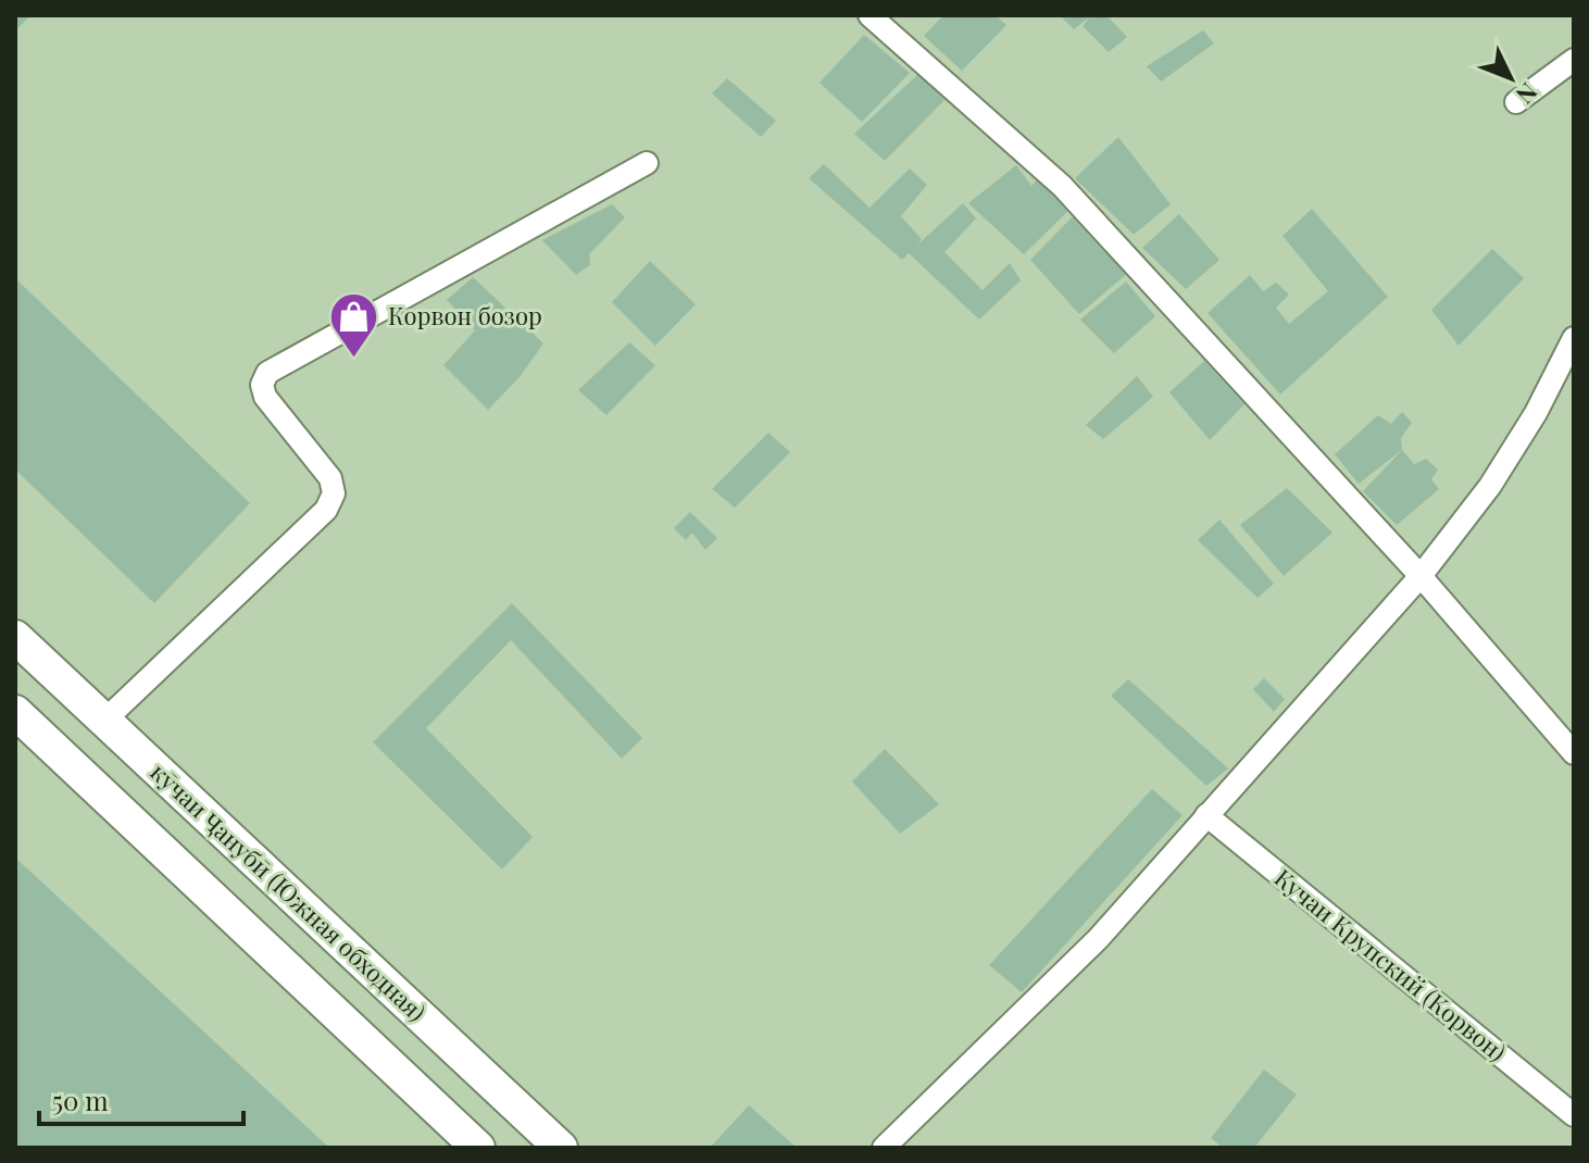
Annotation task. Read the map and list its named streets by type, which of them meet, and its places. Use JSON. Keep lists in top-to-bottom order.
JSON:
{
  "streets": {
    "main road": ["кӯчаи Ҷанубӣ (Южная обходная)"],
    "street": ["Кучаи Крупский (Корвон)"]
  },
  "places": {
    "shop": ["Корвон бозор"]
  },
  "scale_bar": "50 m",
  "north": "bottom right"
}
